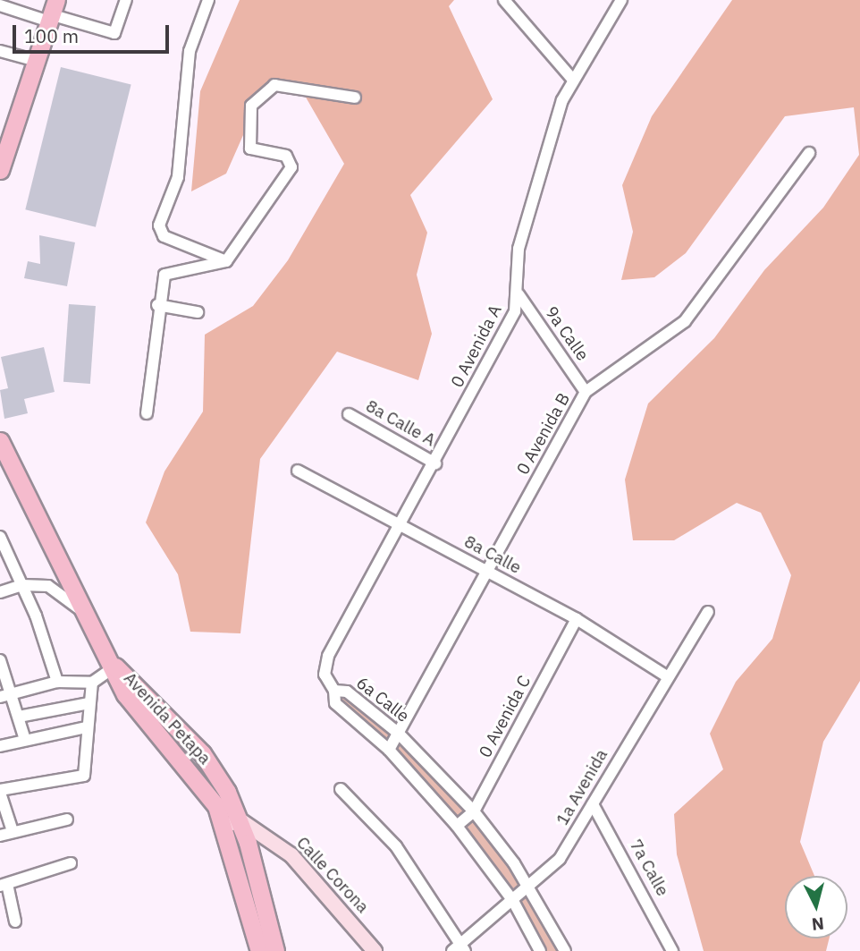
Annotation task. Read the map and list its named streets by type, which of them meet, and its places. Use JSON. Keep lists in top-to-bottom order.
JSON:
{
  "streets": {
    "main road": ["Avenida Petapa"],
    "street": [
      "9a Calle",
      "0 Avenida A",
      "8a Calle A",
      "0 Avenida B",
      "8a Calle",
      "6a Calle",
      "0 Avenida C",
      "1a Avenida",
      "7a Calle",
      "Calle Corona"
    ]
  },
  "crossings": [
    ["9a Calle", "0 Avenida A"],
    ["9a Calle", "0 Avenida B"],
    ["0 Avenida A", "8a Calle A"],
    ["0 Avenida A", "8a Calle"],
    ["0 Avenida A", "6a Calle"],
    ["0 Avenida B", "8a Calle"],
    ["0 Avenida B", "6a Calle"],
    ["8a Calle", "0 Avenida C"],
    ["8a Calle", "1a Avenida"],
    ["6a Calle", "0 Avenida C"],
    ["6a Calle", "1a Avenida"],
    ["Avenida Petapa", "Calle Corona"],
    ["1a Avenida", "7a Calle"]
  ],
  "scale_bar": "100 m",
  "north": "bottom"
}
